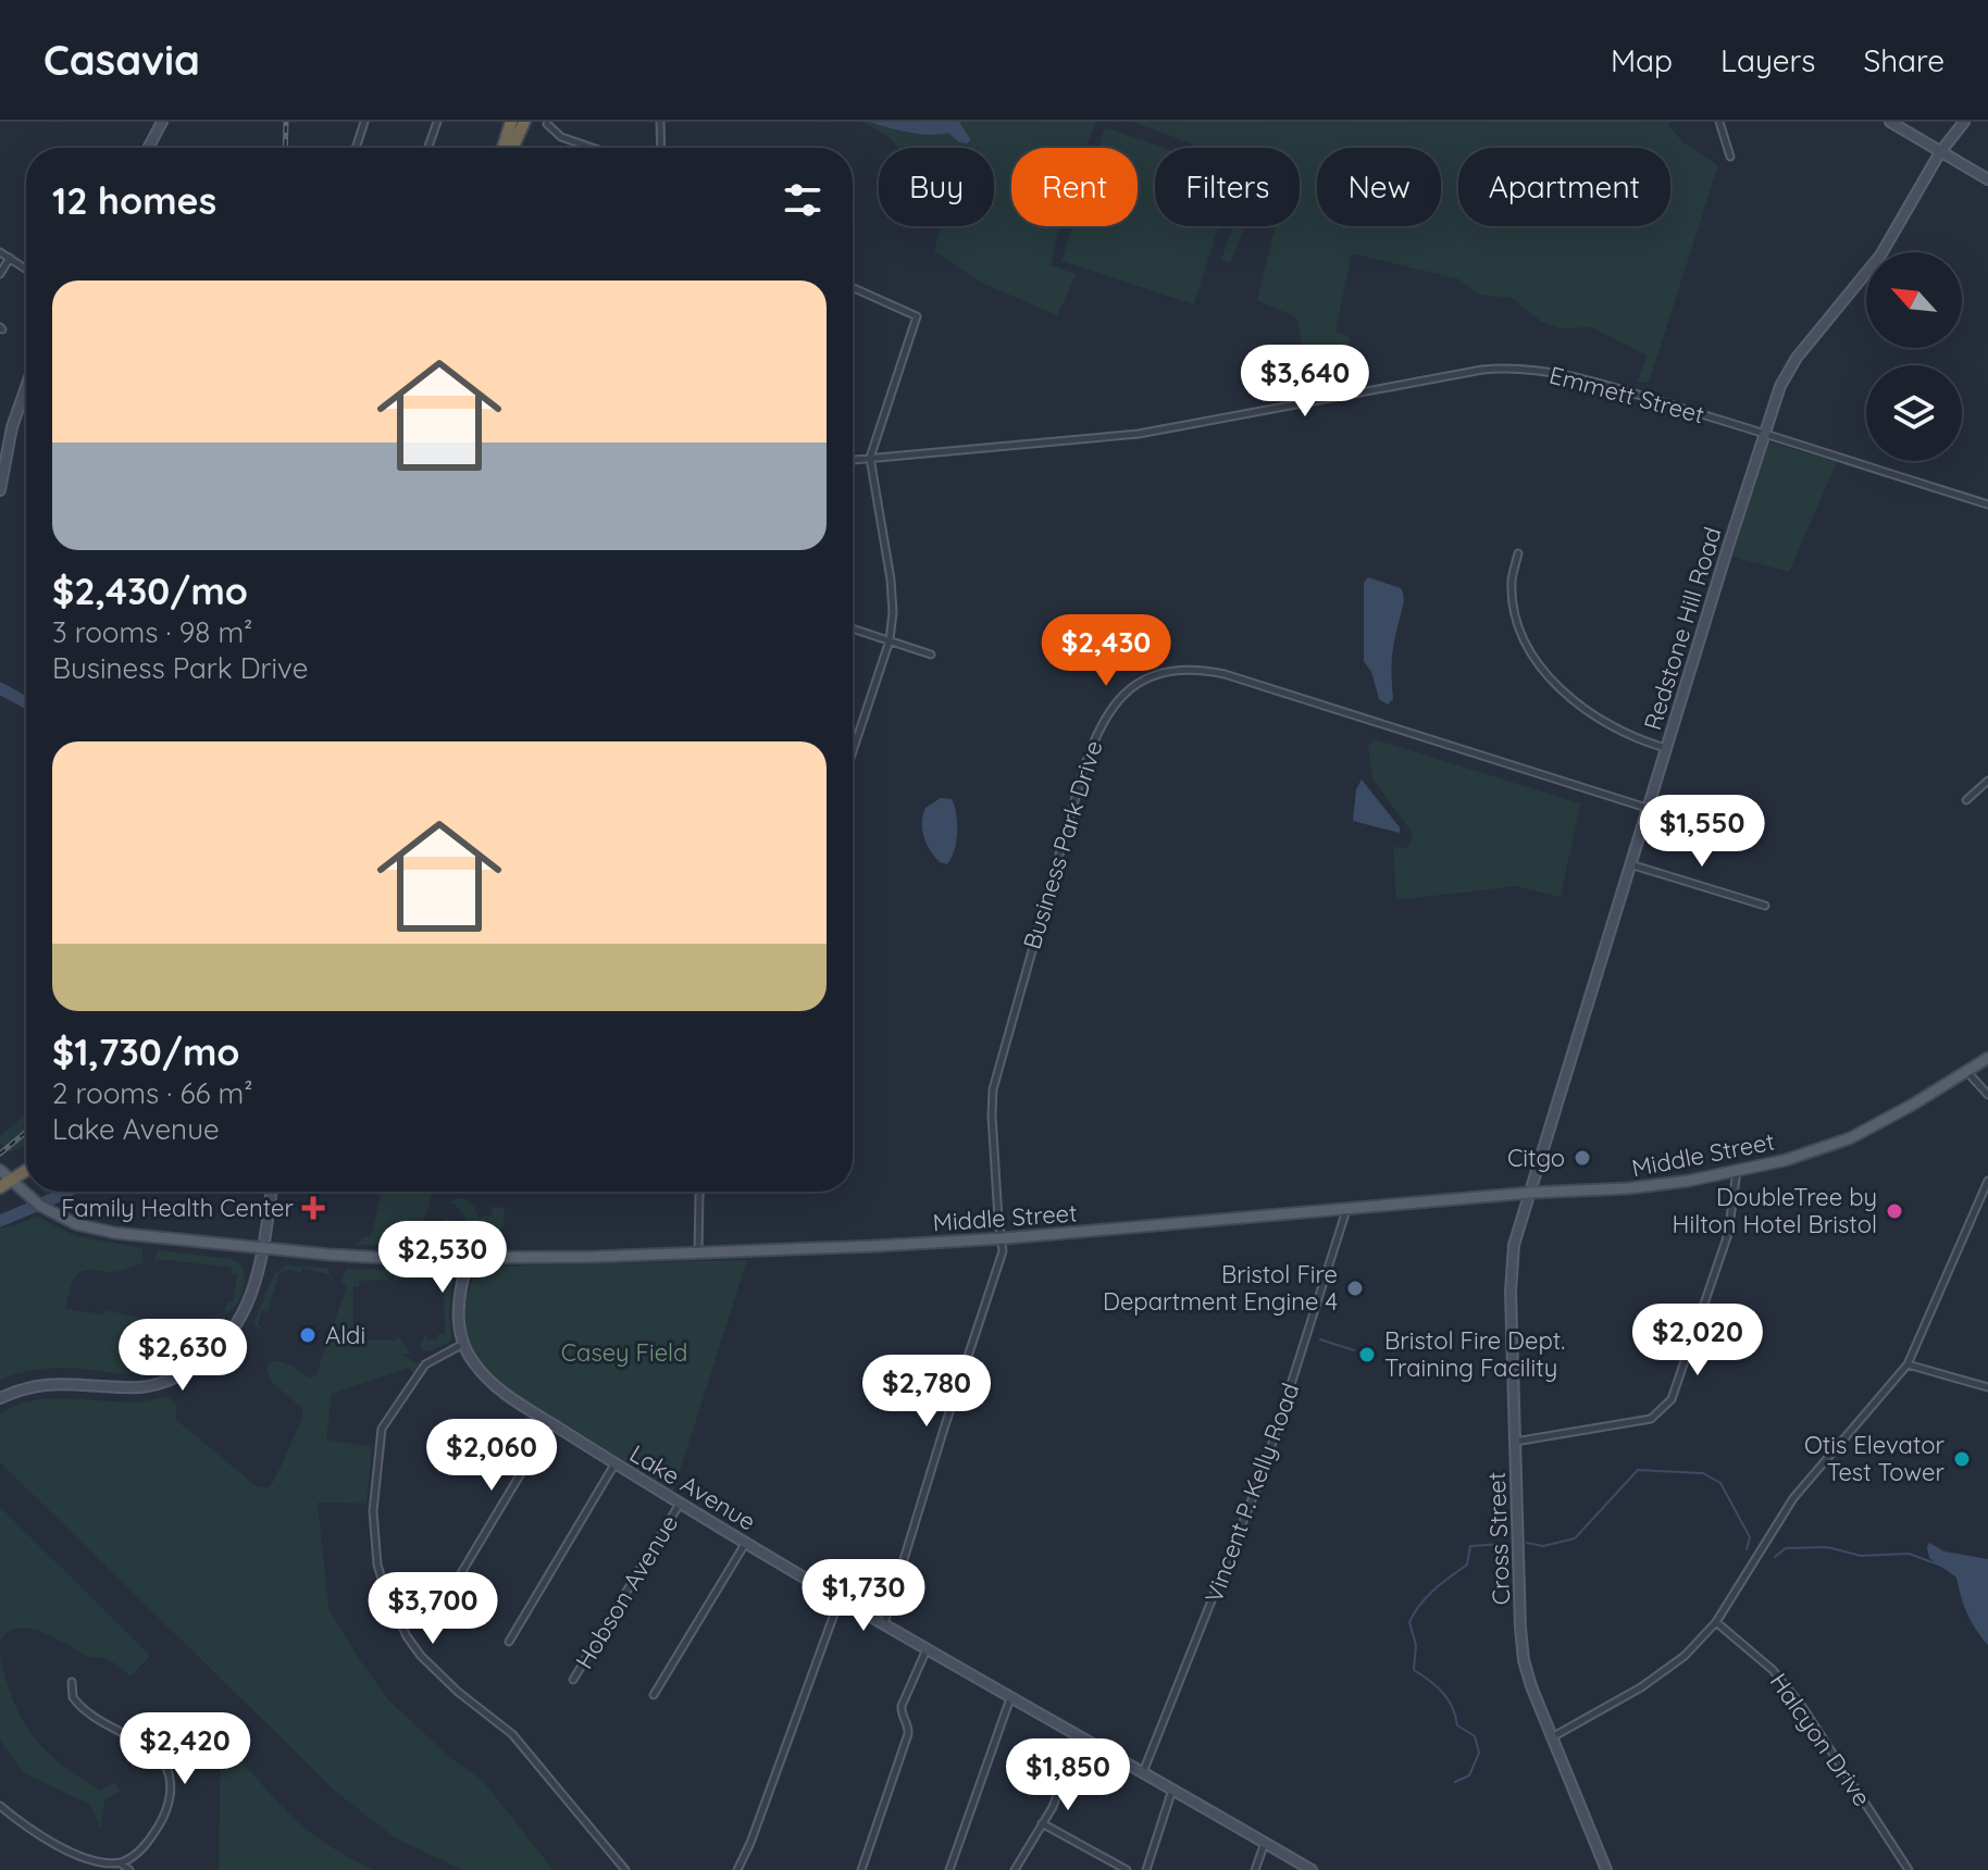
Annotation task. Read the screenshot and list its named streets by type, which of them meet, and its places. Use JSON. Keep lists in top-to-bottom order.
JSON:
{
  "streets": {
    "main road": [
      "Redstone Hill Road",
      "Middle Street",
      "Lake Avenue",
      "Cross Street"
    ],
    "street": [
      "Emmett Street",
      "Business Park Drive",
      "Vincent P. Kelly Road",
      "Hobson Avenue",
      "Halcyon Drive"
    ]
  },
  "crossings": [
    ["Emmett Street", "Redstone Hill Road"],
    ["Redstone Hill Road", "Business Park Drive"],
    ["Redstone Hill Road", "Middle Street"],
    ["Redstone Hill Road", "Cross Street"],
    ["Business Park Drive", "Middle Street"],
    ["Middle Street", "Vincent P. Kelly Road"],
    ["Middle Street", "Cross Street"],
    ["Lake Avenue", "Vincent P. Kelly Road"],
    ["Lake Avenue", "Hobson Avenue"]
  ],
  "parks": ["Casey Field"],
  "places": {
    "other": [
      "Citgo",
      "DoubleTree by Hilton Hotel Bristol",
      "Bristol Fire Department Engine 4",
      "Aldi",
      "Bristol Fire Dept. Training Facility",
      "Otis Elevator Test Tower"
    ],
    "health": ["Family Health Center"]
  },
  "north": "top left",
  "page": {
    "header": "Casavia",
    "nav": ["Map", "Layers", "Share"],
    "chip": [
      "Buy",
      "Rent",
      "Filters",
      "New",
      "Apartment"
    ],
    "heading": "12 homes",
    "list": [
      {
        "name": "$2,430/mo",
        "note": "3 rooms · 98 m² · Business Park Drive"
      },
      {
        "name": "$1,730/mo",
        "note": "2 rooms · 66 m² · Lake Avenue"
      }
    ],
    "price": [
      "$3,640",
      "$2,430",
      "$1,550",
      "$2,530",
      "$2,020",
      "$2,630",
      "$2,780",
      "$2,060",
      "$1,730",
      "$3,700",
      "$2,420",
      "$1,850"
    ]
  }
}
